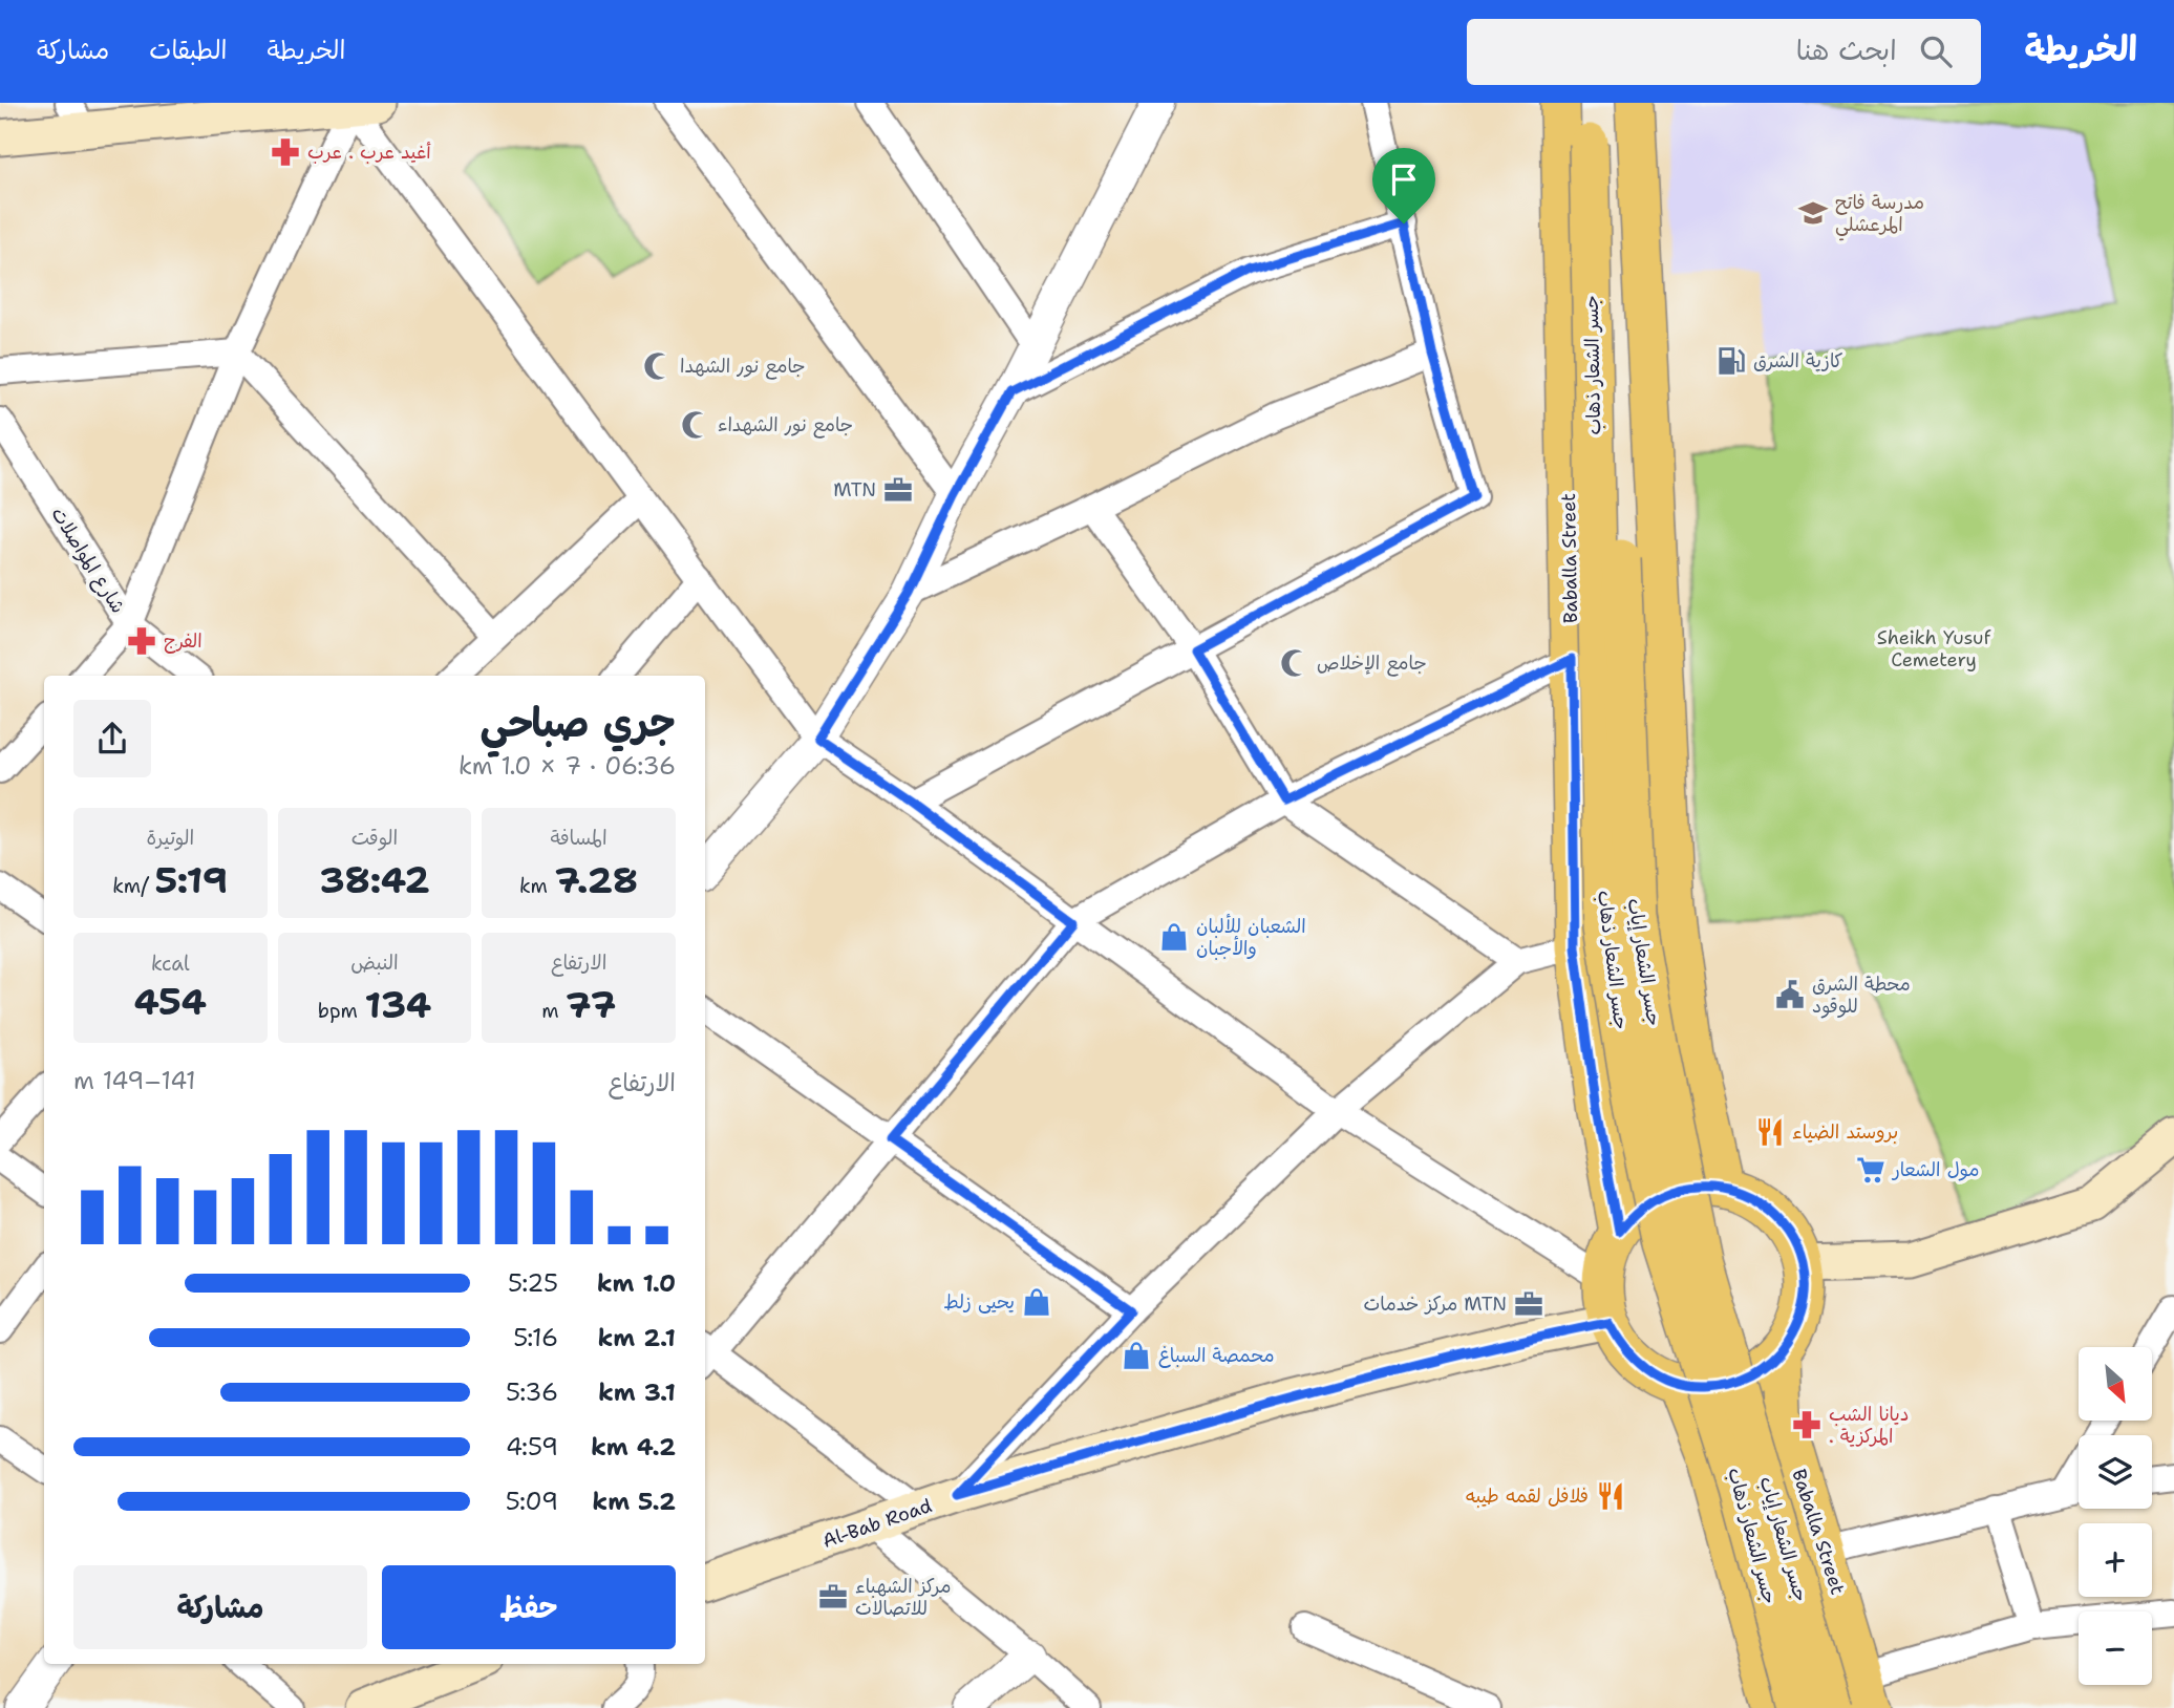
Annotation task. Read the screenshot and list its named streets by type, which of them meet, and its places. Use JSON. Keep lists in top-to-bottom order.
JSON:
{
  "streets": {
    "main road": [
      "جسر الشعار ذهاب",
      "Baballa Street",
      "جسر الشعار إياب",
      "Al-Bab Road"
    ],
    "street": ["شارع المواصلات"]
  },
  "crossings": [
    ["جسر الشعار ذهاب", "جسر الشعار إياب"],
    ["Baballa Street", "Al-Bab Road"]
  ],
  "parks": ["Sheikh Yusuf Cemetery"],
  "places": {
    "pharmacy": ["أغيد عرب . عرب", "الفرج", "ديانا الشب . المركزية"],
    "school or university": ["مدرسة فاتح المرعشلي"],
    "fuel station": ["كازية الشرق"],
    "mosque": ["جامع نور الشهدا", "جامع نور الشهداء", "جامع الإخلاص"],
    "office": ["MTN", "مركز خدمات MTN", "مركز الشهباء للاتصالات"],
    "shop": ["الشعبان للألبان والأجبان", "يحيى زلط", "محمصة السباغ"],
    "public building": ["محطة الشرق للوقود"],
    "restaurant": ["بروستد الضياء", "فلافل لقمه طيبه"],
    "supermarket": ["مول الشعار"]
  },
  "north": "bottom right",
  "page": {
    "header": "الخريطة",
    "search": "ابحث هنا",
    "nav": ["الخريطة", "الطبقات", "مشاركة"],
    "heading": ["جري صباحي", "06:36 · 7 × 1.0 km"],
    "stats": [
      ["المسافة", "7.28 km"],
      ["الوقت", "38:42"],
      ["الوتيرة", "5:19 /km"],
      ["الارتفاع", "77 m"],
      ["النبض", "134 bpm"],
      ["kcal", "454"]
    ],
    "chart": ["الارتفاع", "141–149 m"],
    "list": [
      {
        "name": "1.0 km",
        "note": "5:25"
      },
      {
        "name": "2.1 km",
        "note": "5:16"
      },
      {
        "name": "3.1 km",
        "note": "5:36"
      },
      {
        "name": "4.2 km",
        "note": "4:59"
      },
      {
        "name": "5.2 km",
        "note": "5:09"
      }
    ],
    "map_buttons": ["+", "−"],
    "buttons": ["حفظ", "مشاركة"]
  }
}
